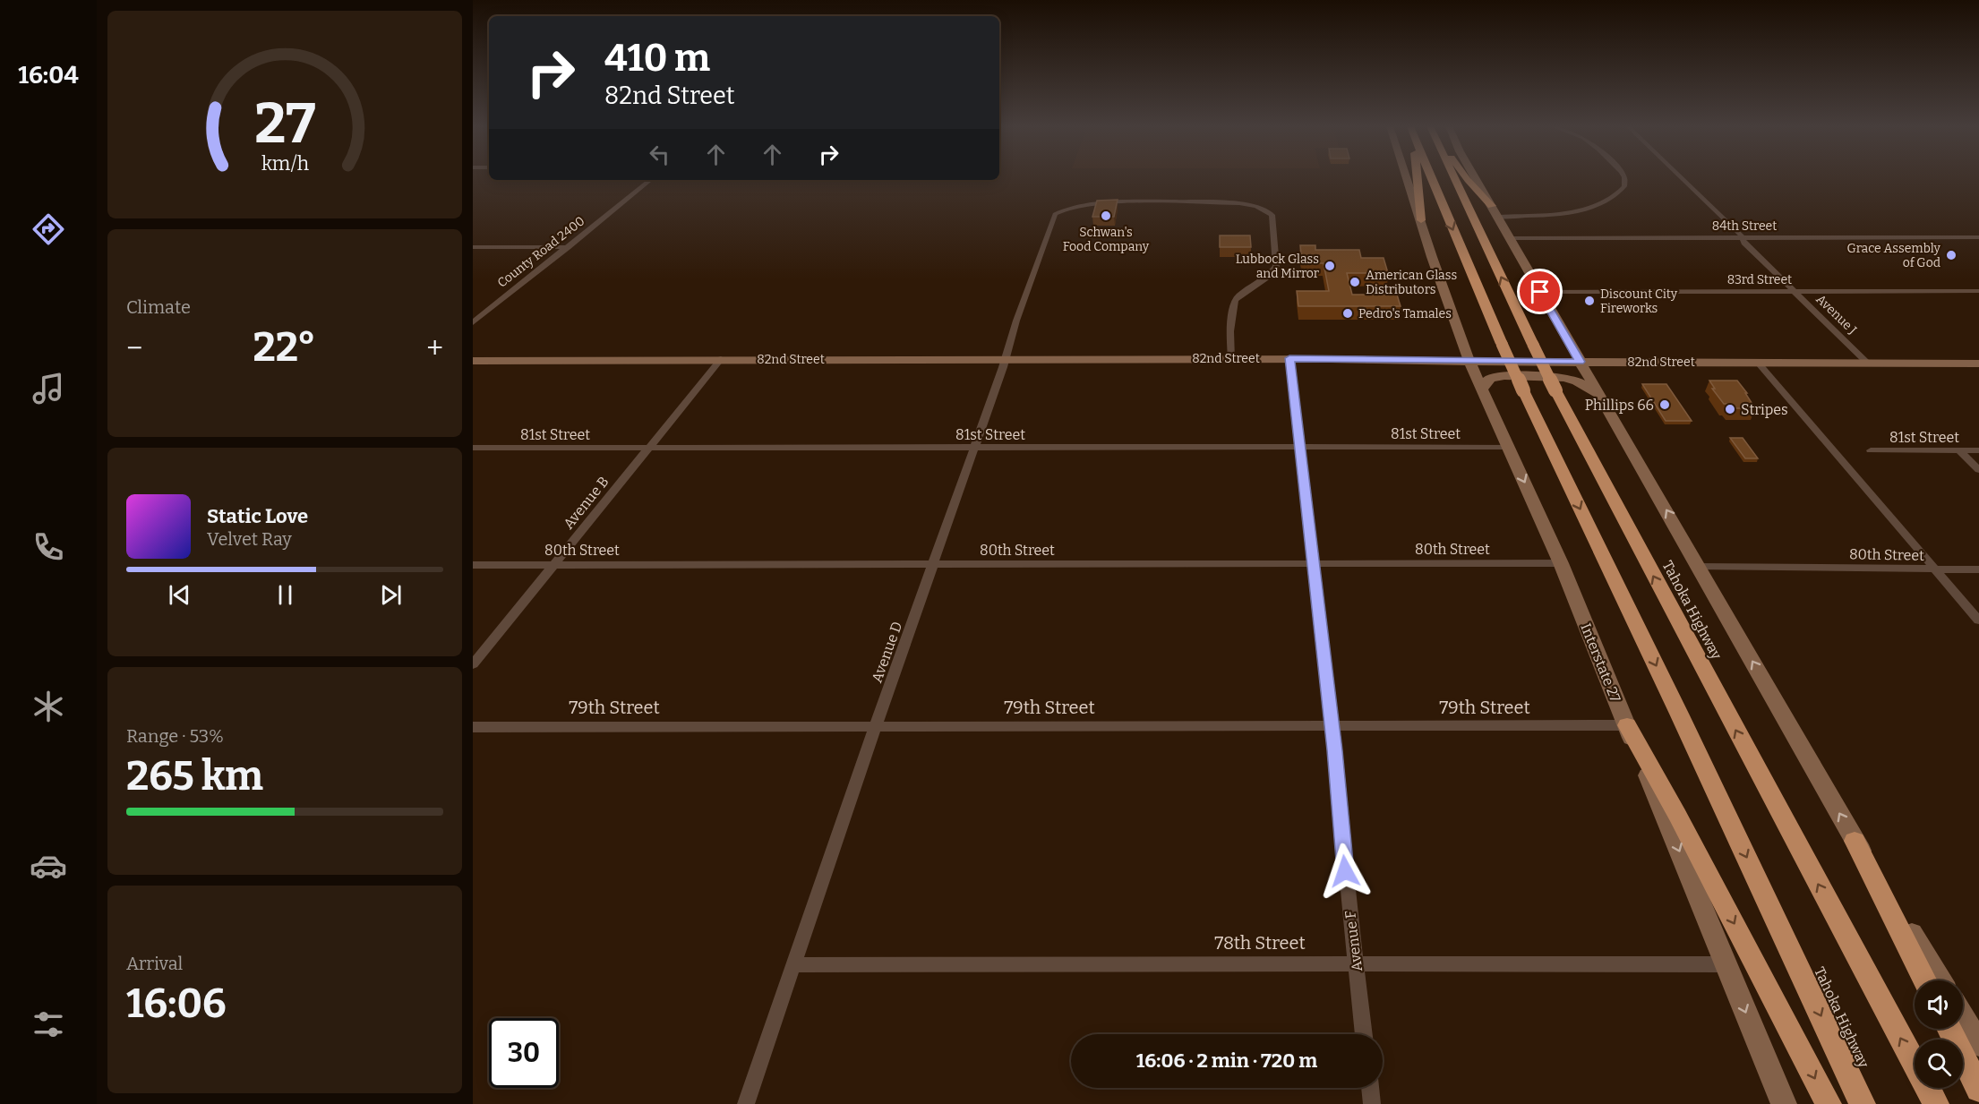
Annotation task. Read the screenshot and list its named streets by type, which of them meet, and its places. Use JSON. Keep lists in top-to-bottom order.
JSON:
{
  "streets": {
    "highway": ["Tahoka Highway"],
    "main road": ["82nd Street", "Interstate 27"],
    "street": [
      "84th Street",
      "County Road 2400",
      "83rd Street",
      "Avenue J",
      "81st Street",
      "Avenue B",
      "80th Street",
      "Avenue D",
      "79th Street",
      "Avenue F",
      "78th Street"
    ]
  },
  "crossings": [
    ["84th Street", "Avenue J"],
    ["83rd Street", "Avenue J"],
    ["Avenue J", "82nd Street"],
    ["82nd Street", "Avenue B"],
    ["82nd Street", "Avenue D"],
    ["82nd Street", "Interstate 27"],
    ["82nd Street", "Avenue F"],
    ["81st Street", "Avenue B"],
    ["81st Street", "Avenue D"],
    ["81st Street", "Interstate 27"],
    ["81st Street", "Avenue F"],
    ["Avenue B", "80th Street"],
    ["80th Street", "Avenue D"],
    ["80th Street", "Interstate 27"],
    ["80th Street", "Avenue F"],
    ["Avenue D", "79th Street"],
    ["Avenue D", "78th Street"],
    ["Interstate 27", "79th Street"],
    ["Interstate 27", "78th Street"],
    ["79th Street", "Avenue F"],
    ["Avenue F", "78th Street"]
  ],
  "one_way": ["Interstate 27"],
  "places": [
    "Schwan's Food Company",
    "Grace Assembly of God",
    "Lubbock Glass and Mirror",
    "American Glass Distributors",
    "Discount City Fireworks",
    "Pedro's Tamales",
    "Phillips 66",
    "Stripes"
  ],
  "page": {
    "tabs": "16:04",
    "turn": ["410 m", "82nd Street"],
    "tile": [
      "Climate",
      ["Range · 53%", "265 km"],
      ["Arrival", "16:06"]
    ],
    "heat": ["−", "22°", "+"],
    "song": ["Static Love", "Velvet Ray"],
    "limit": "30",
    "trip": "16:06 · 2 min · 720 m",
    "gauge": ["27", "km/h"]
  }
}
